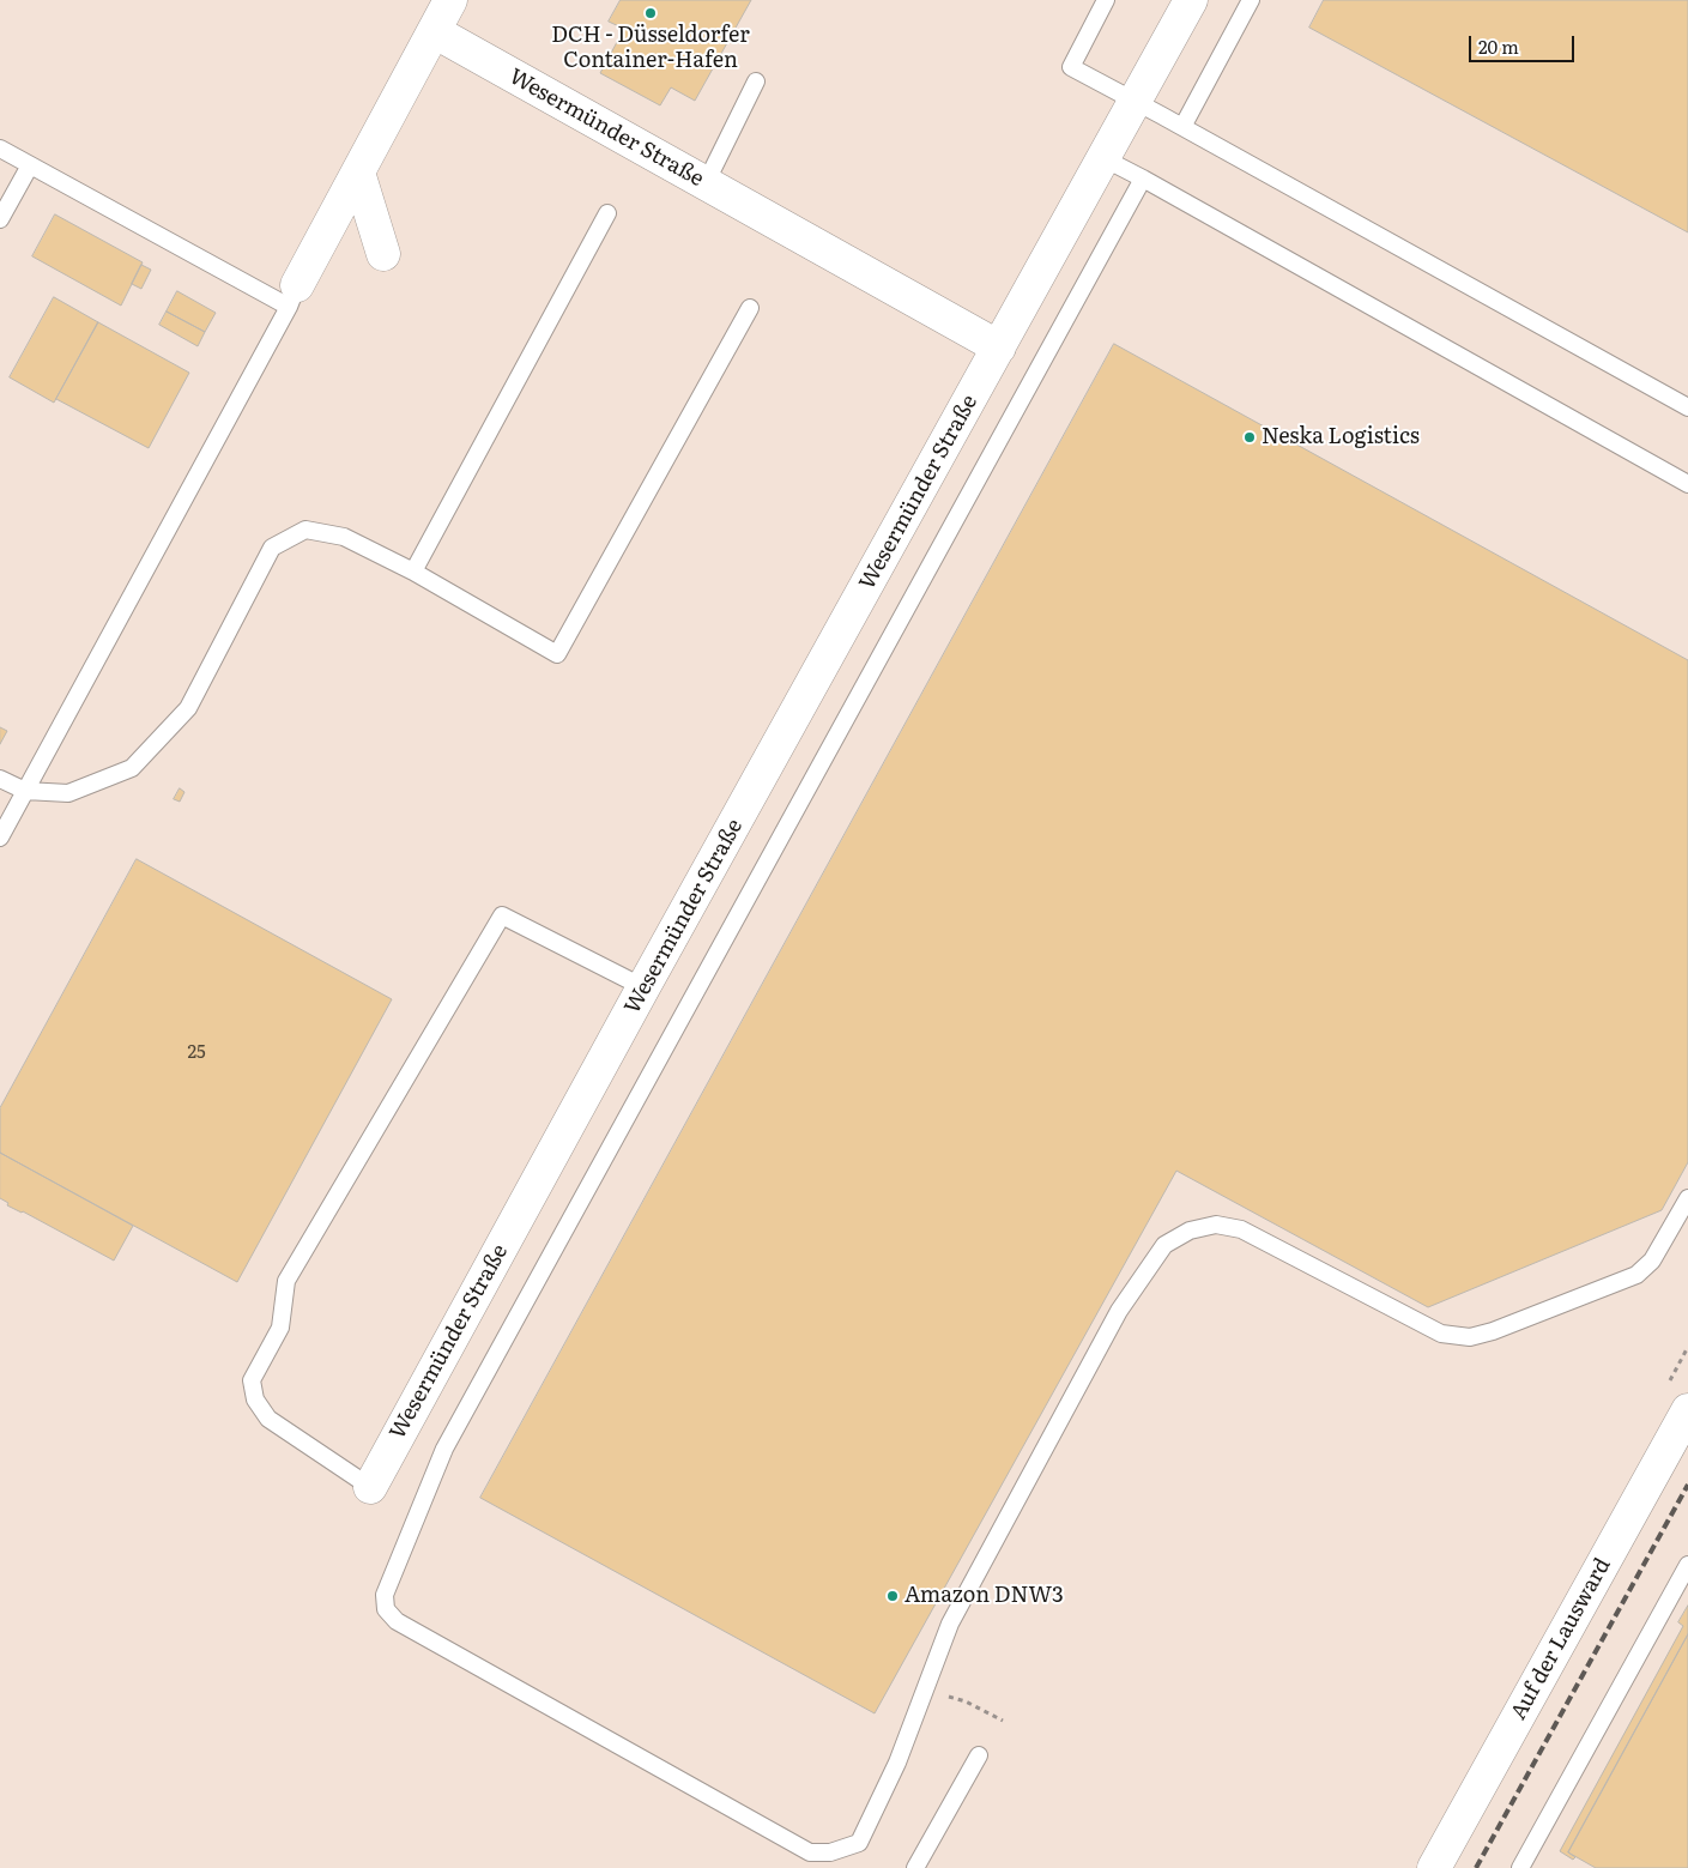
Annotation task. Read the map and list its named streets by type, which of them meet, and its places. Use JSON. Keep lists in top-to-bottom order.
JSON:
{
  "streets": {
    "street": ["Wesermünder Straße", "Auf der Lausward"]
  },
  "places": ["DCH - Düsseldorfer Container-Hafen", "Neska Logistics", "Amazon DNW3"],
  "house_numbers": ["25"],
  "scale_bar": "20 m"
}
